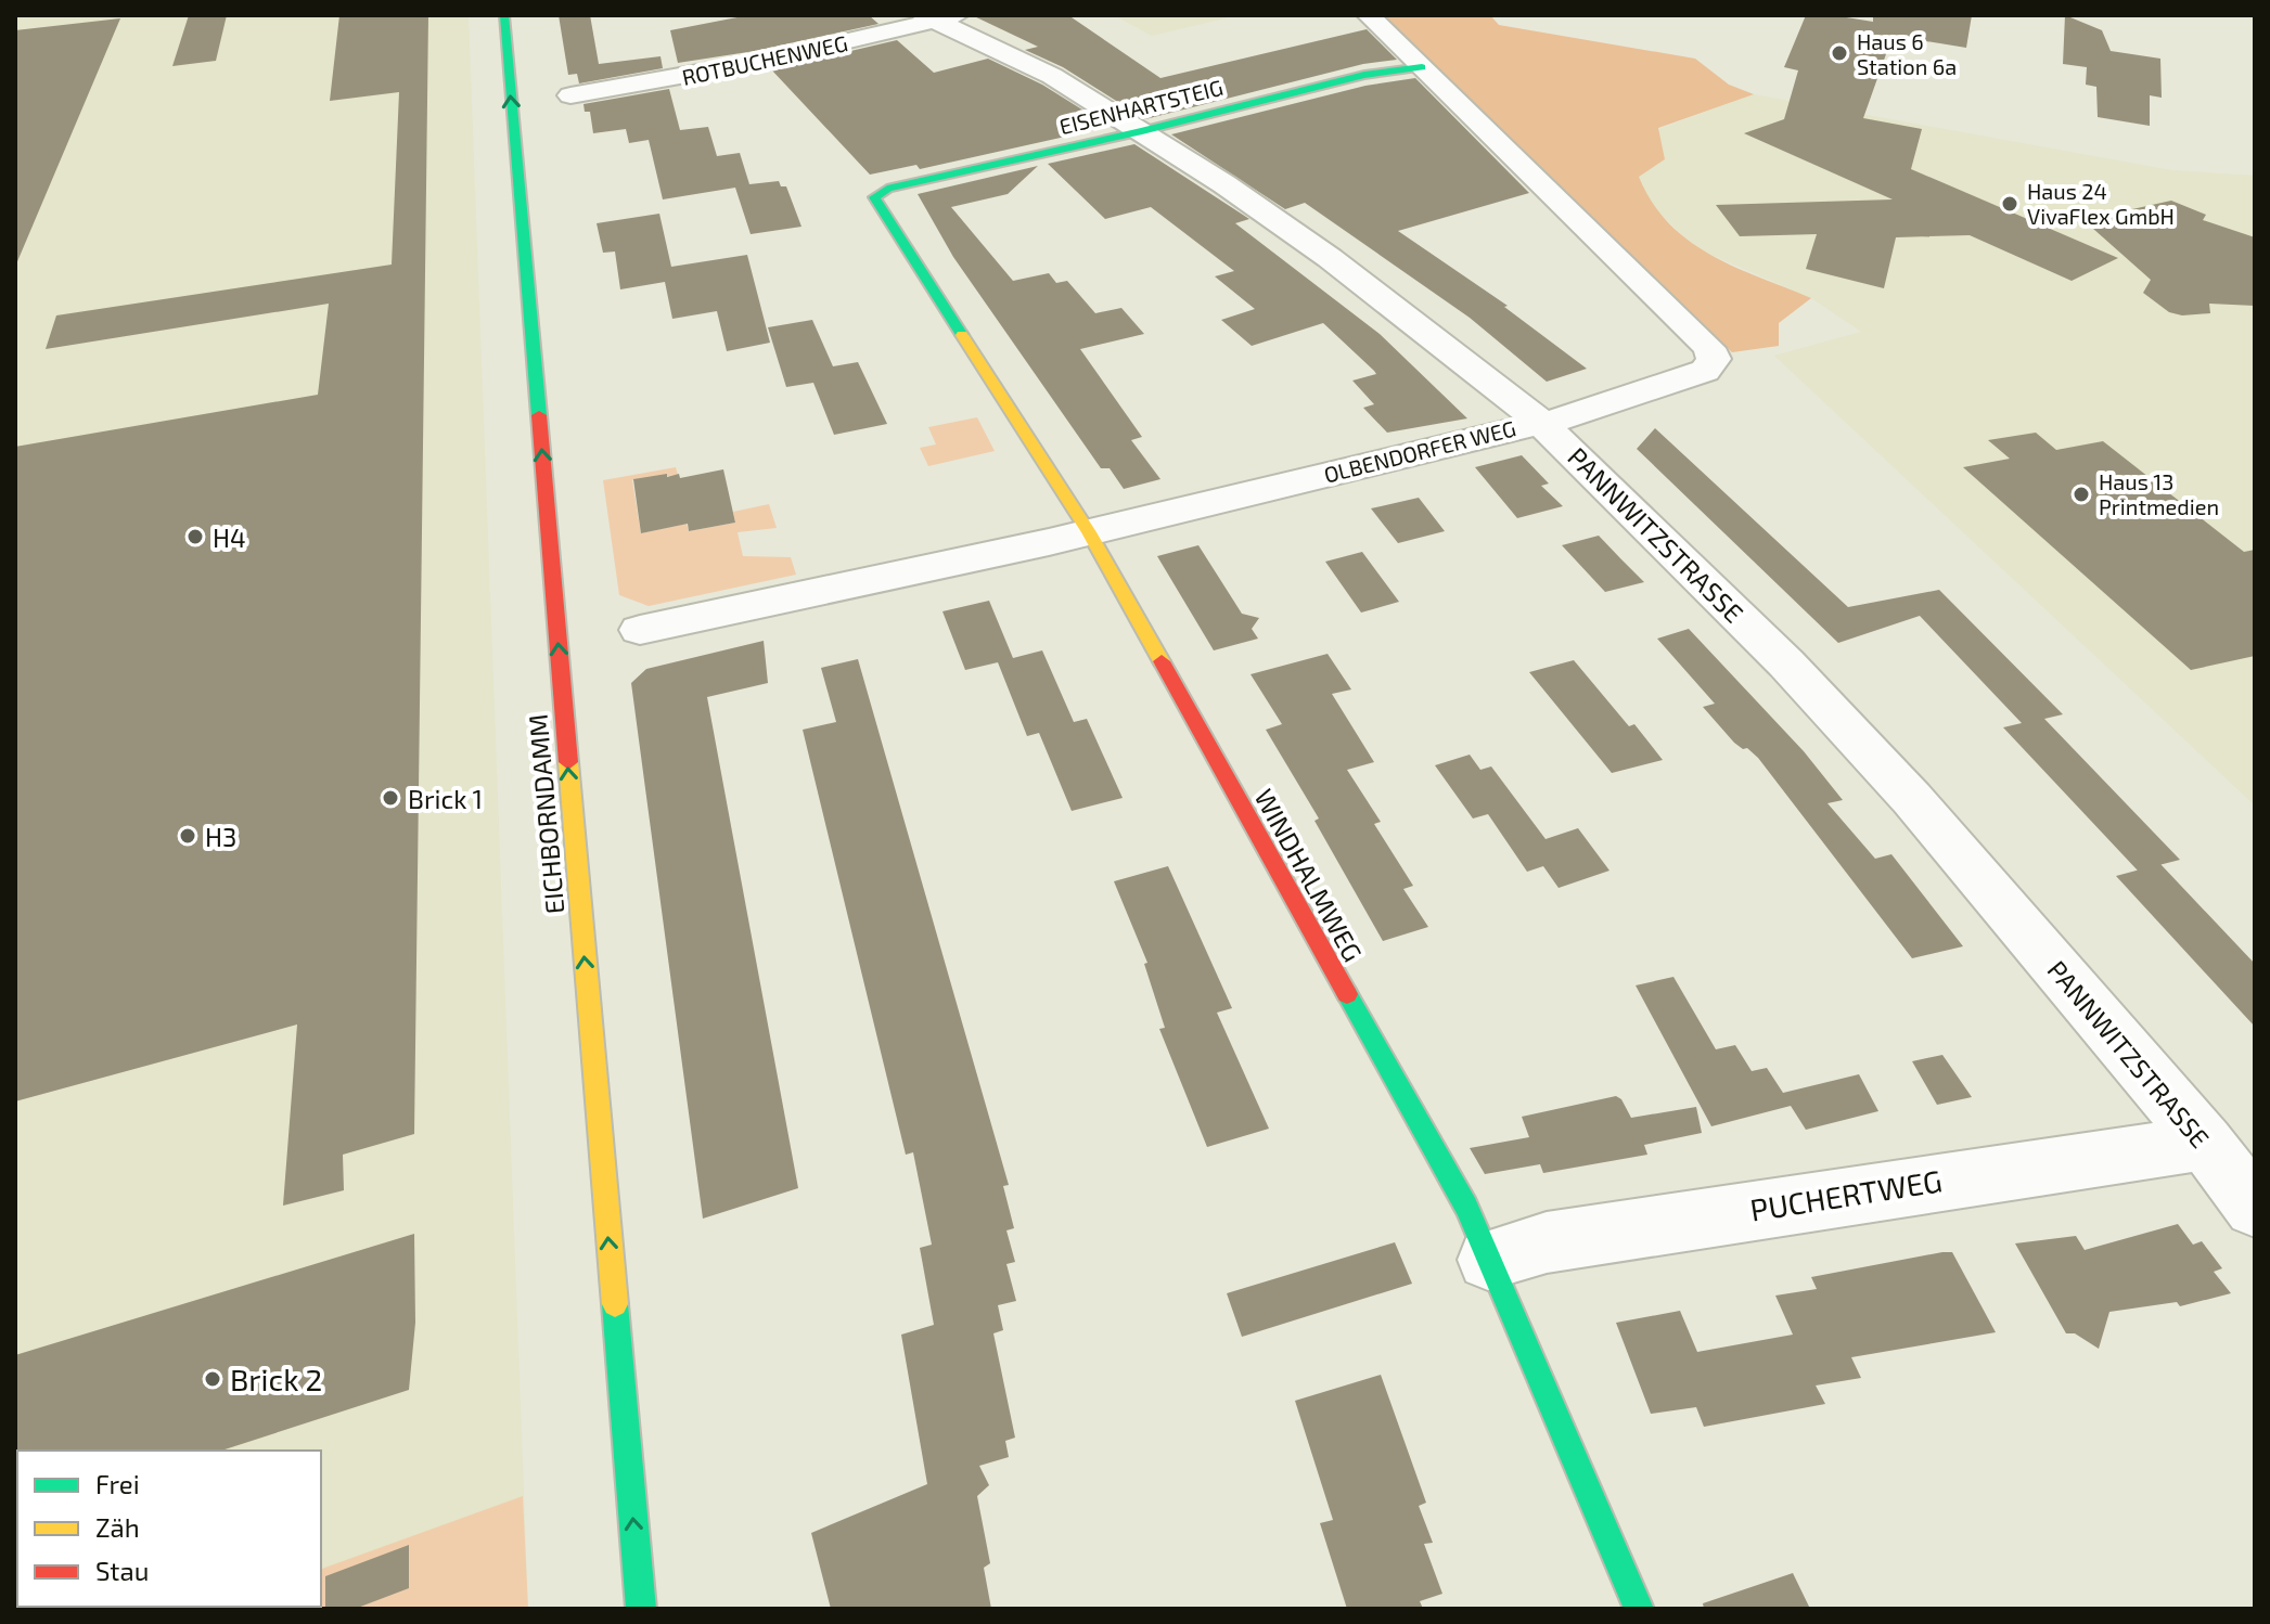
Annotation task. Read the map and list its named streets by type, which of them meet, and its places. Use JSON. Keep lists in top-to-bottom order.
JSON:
{
  "streets": {
    "street": [
      "ROTBUCHENWEG",
      "EISENHARTSTEIG",
      "OLBENDORFER WEG",
      "PANNWITZSTRASSE",
      "EICHBORNDAMM",
      "WINDHALMWEG",
      "PUCHERTWEG"
    ]
  },
  "crossings": [
    ["ROTBUCHENWEG", "PANNWITZSTRASSE"],
    ["EISENHARTSTEIG", "OLBENDORFER WEG"],
    ["EISENHARTSTEIG", "PANNWITZSTRASSE"],
    ["EISENHARTSTEIG", "WINDHALMWEG"],
    ["OLBENDORFER WEG", "PANNWITZSTRASSE"],
    ["OLBENDORFER WEG", "WINDHALMWEG"],
    ["PANNWITZSTRASSE", "PUCHERTWEG"],
    ["WINDHALMWEG", "PUCHERTWEG"]
  ],
  "one_way": ["EICHBORNDAMM"],
  "places": [
    "Haus 6 Station 6a",
    "Haus 24 VivaFlex GmbH",
    "Haus 13 Printmedien",
    "H4",
    "Brick 1",
    "H3",
    "Brick 2"
  ],
  "legend": ["Frei", "Zäh", "Stau"]
}
